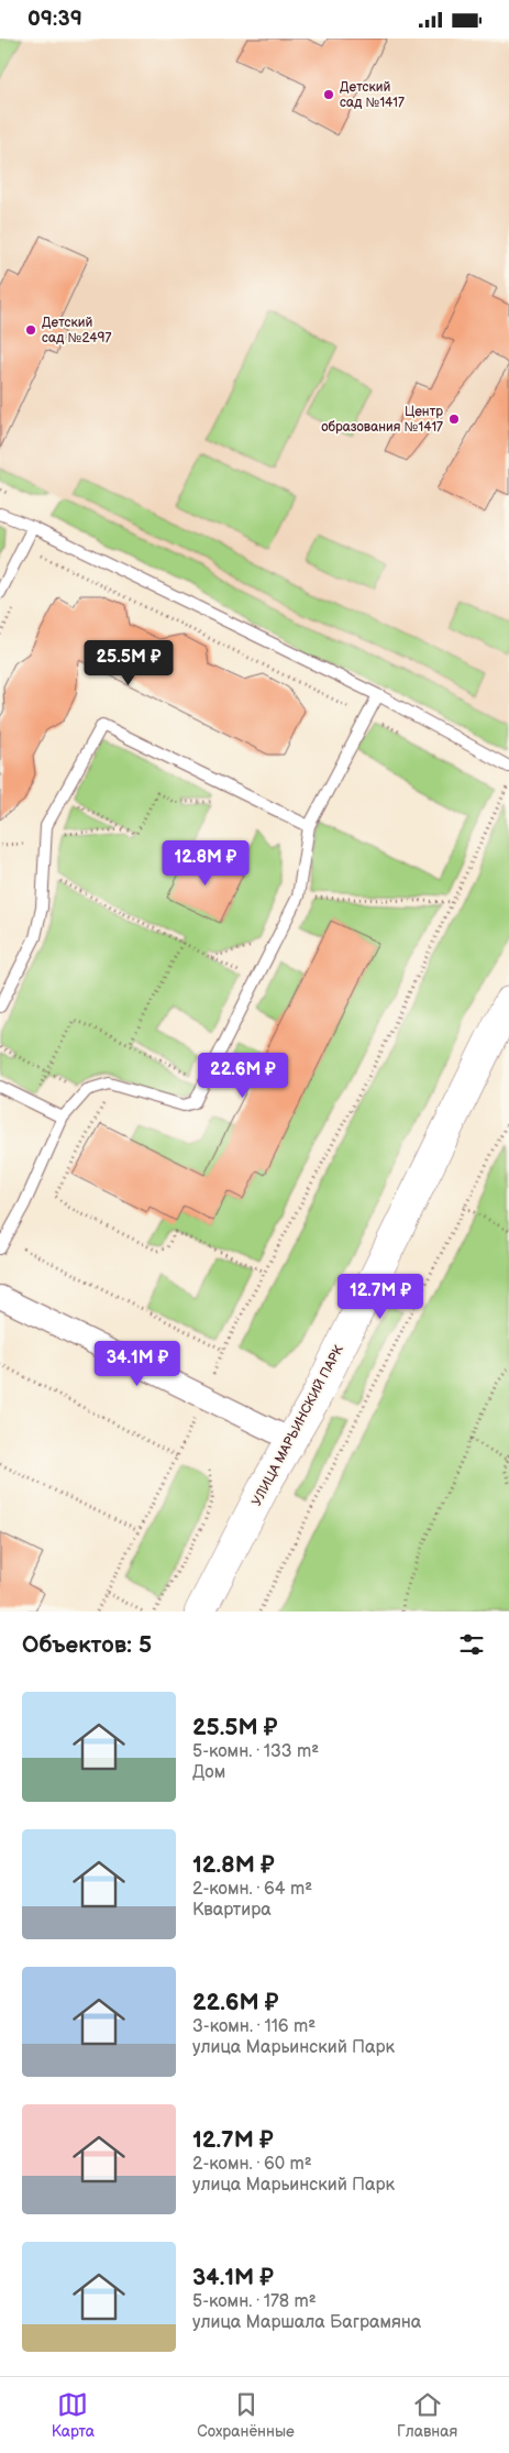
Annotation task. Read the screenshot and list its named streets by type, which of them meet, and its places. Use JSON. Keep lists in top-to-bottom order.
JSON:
{
  "streets": {
    "main road": ["УЛИЦА МАРЬИНСКИЙ ПАРК"]
  },
  "places": ["Детский сад №1417", "Детский сад №2497", "Центр образования №1417"],
  "page": {
    "status": "09:39",
    "price": [
      "25.5M ₽",
      "12.8M ₽",
      "22.6M ₽",
      "12.7M ₽",
      "34.1M ₽"
    ],
    "heading": "Объектов: 5",
    "list": [
      {
        "name": "25.5M ₽",
        "note": "5-комн. · 133 m² · Дом"
      },
      {
        "name": "12.8M ₽",
        "note": "2-комн. · 64 m² · Квартира"
      },
      {
        "name": "22.6M ₽",
        "note": "3-комн. · 116 m² · улица Марьинский Парк"
      },
      {
        "name": "12.7M ₽",
        "note": "2-комн. · 60 m² · улица Марьинский Парк"
      },
      {
        "name": "34.1M ₽",
        "note": "5-комн. · 178 m² · улица Маршала Баграмяна"
      }
    ],
    "tabs": ["Карта", "Сохранённые", "Главная"]
  }
}
